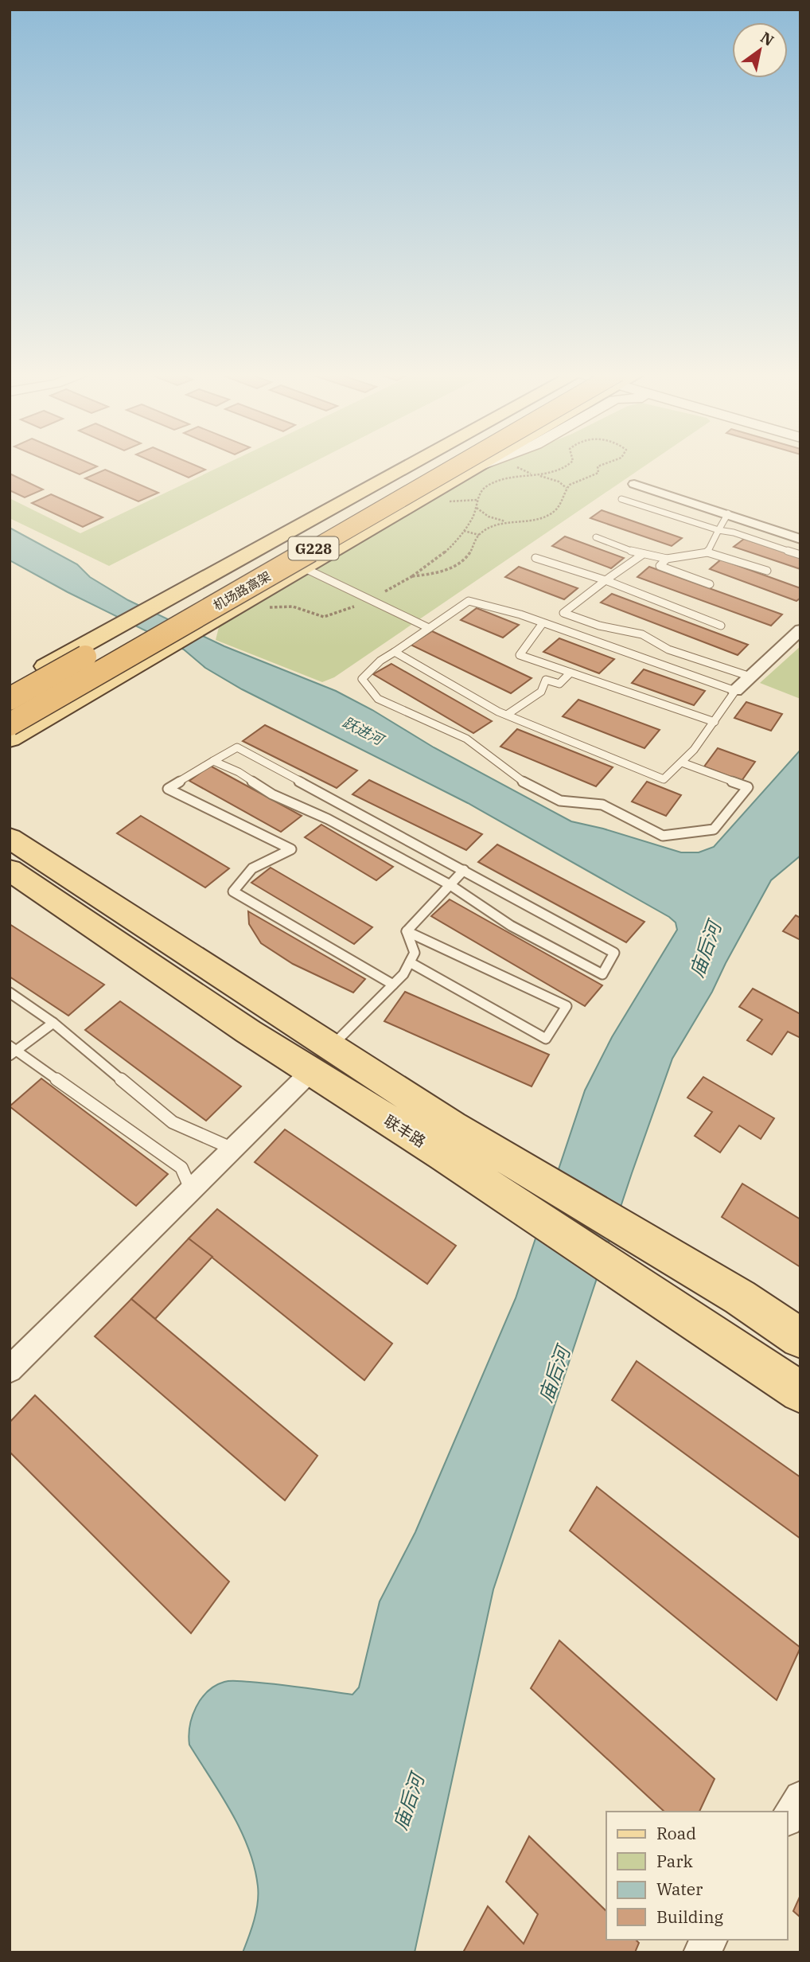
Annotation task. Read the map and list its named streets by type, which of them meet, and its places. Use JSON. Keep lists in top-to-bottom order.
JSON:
{
  "streets": {
    "highway": ["G228", "机场路高架"],
    "main road": ["联丰路"]
  },
  "water": ["跃进河", "庙后河"],
  "legend": [
    "Road",
    "Park",
    "Water",
    "Building"
  ],
  "north": "top right"
}
